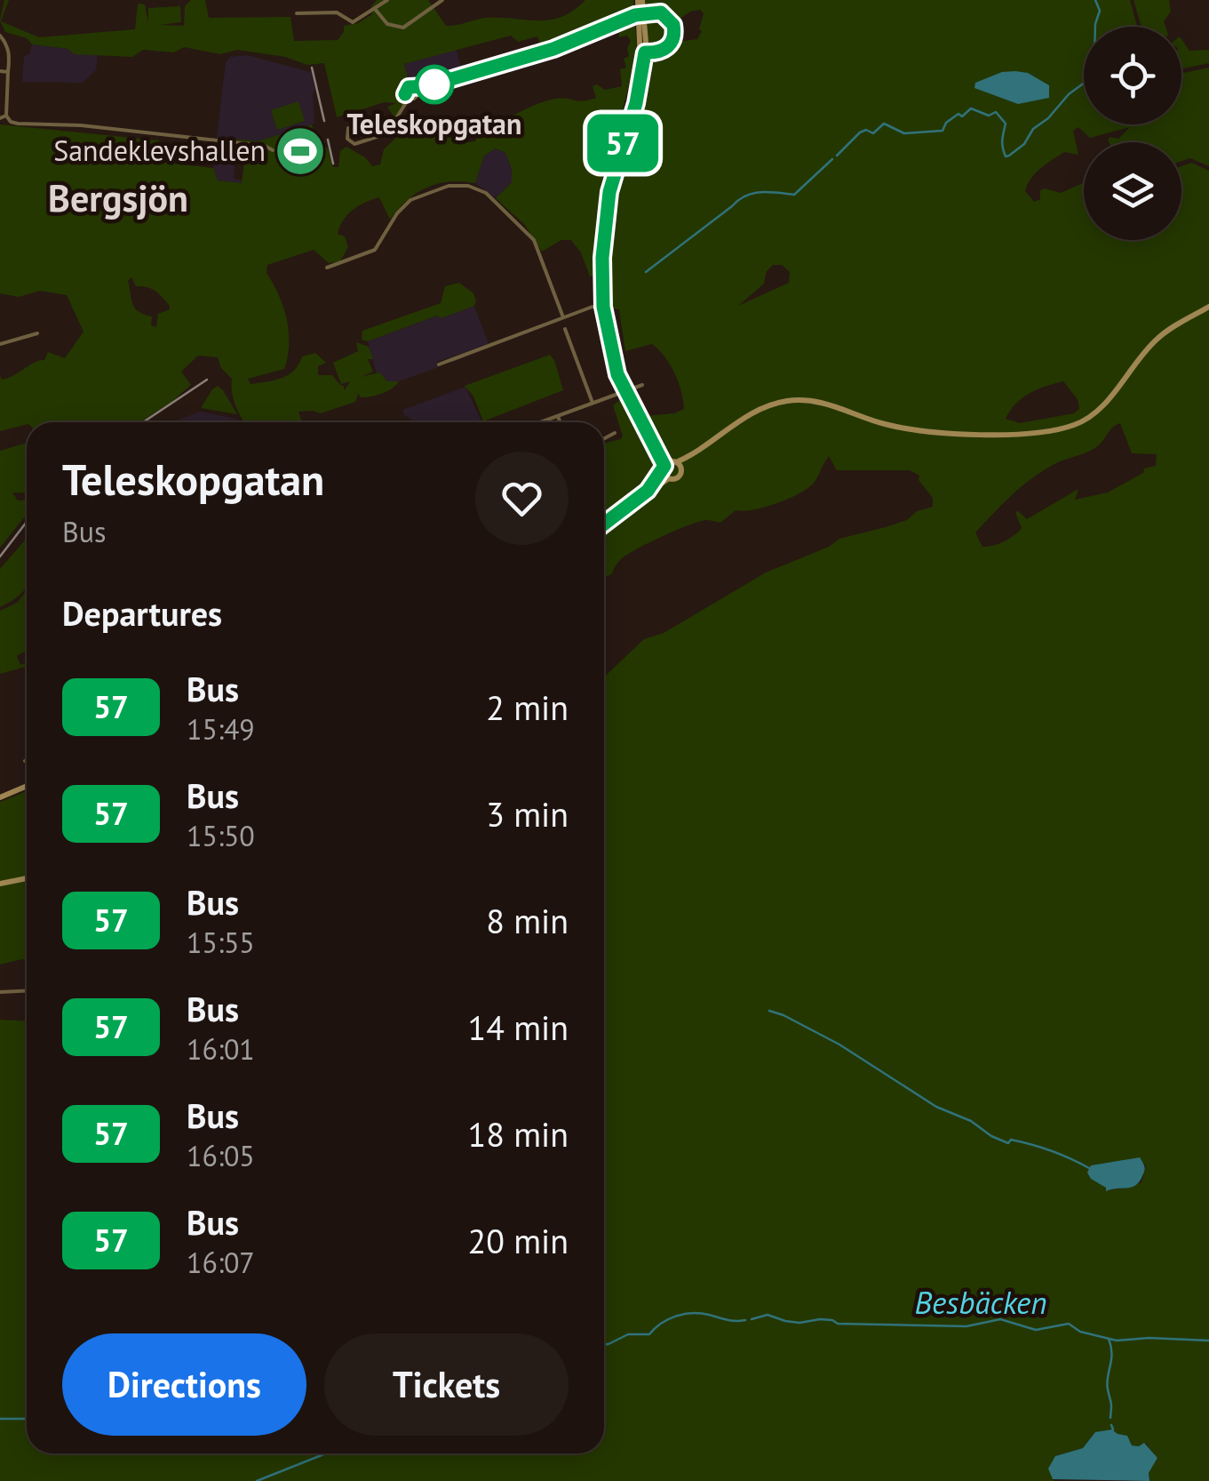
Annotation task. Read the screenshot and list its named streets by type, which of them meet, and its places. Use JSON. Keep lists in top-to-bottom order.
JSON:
{
  "districts": ["Bergsjön"],
  "water": ["Besbäcken"],
  "places": {
    "other": ["Teleskopgatan"],
    "sports": ["Sandeklevshallen"]
  },
  "lines": ["bus line 57"],
  "page": {
    "on_map": "57",
    "heading": [
      ["Teleskopgatan", "Bus"],
      "Departures"
    ],
    "list": [
      {
        "mark": "57",
        "name": "Bus",
        "note": "15:49",
        "value": "2 min"
      },
      {
        "mark": "57",
        "name": "Bus",
        "note": "15:50",
        "value": "3 min"
      },
      {
        "mark": "57",
        "name": "Bus",
        "note": "15:55",
        "value": "8 min"
      },
      {
        "mark": "57",
        "name": "Bus",
        "note": "16:01",
        "value": "14 min"
      },
      {
        "mark": "57",
        "name": "Bus",
        "note": "16:05",
        "value": "18 min"
      },
      {
        "mark": "57",
        "name": "Bus",
        "note": "16:07",
        "value": "20 min"
      }
    ],
    "buttons": ["Directions", "Tickets"]
  }
}
